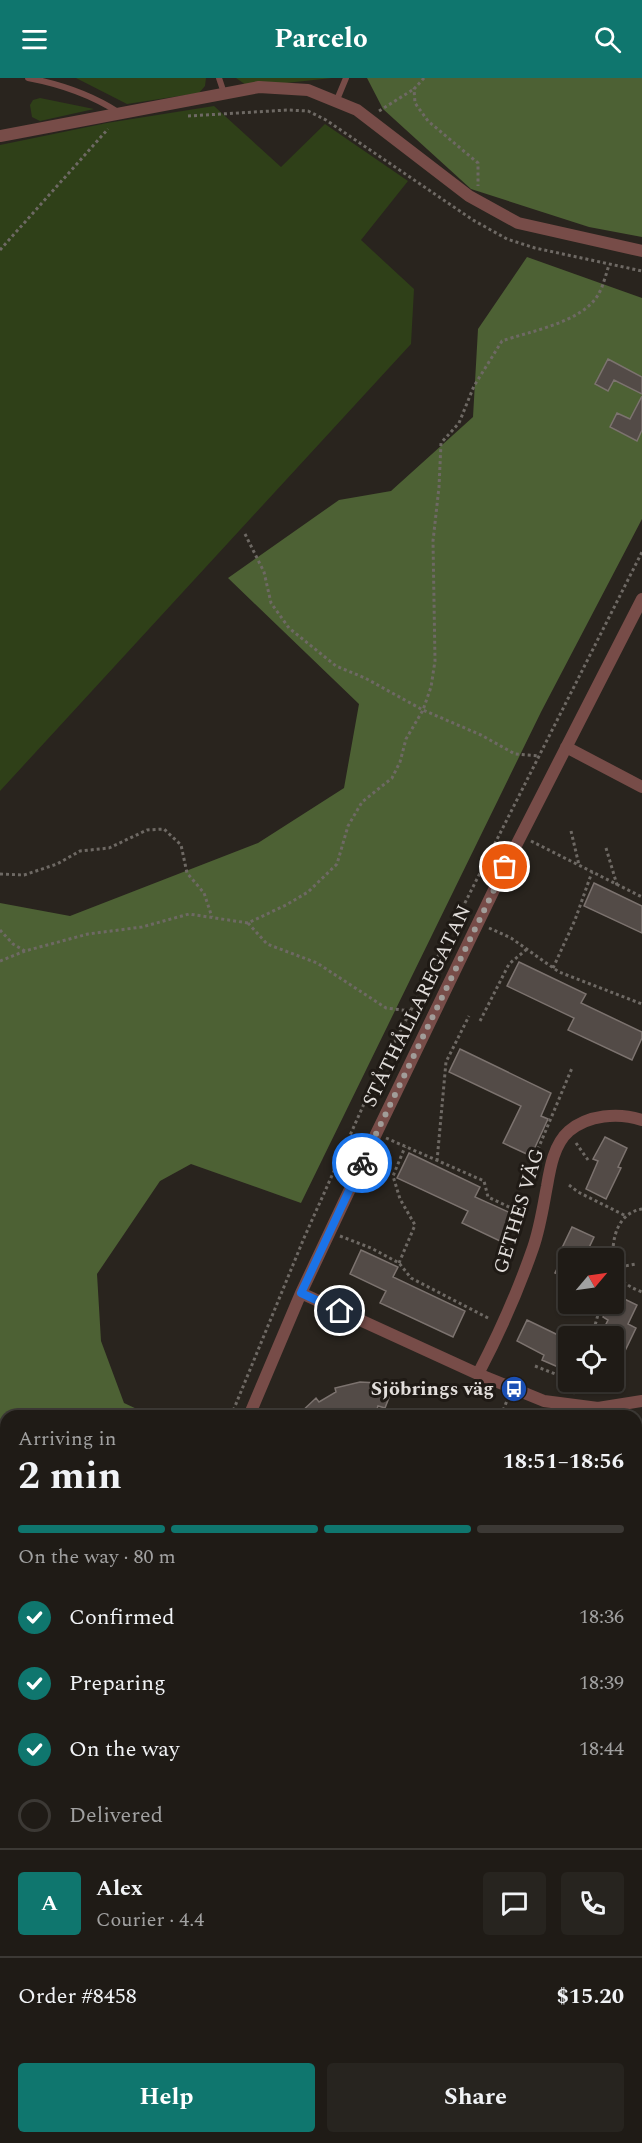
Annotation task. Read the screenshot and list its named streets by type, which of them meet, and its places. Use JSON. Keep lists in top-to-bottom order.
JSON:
{
  "streets": {
    "street": ["STÅTHÅLLAREGATAN", "GETHES VÄG"]
  },
  "places": {
    "bus stop": ["Sjöbrings väg"]
  },
  "north": "top right",
  "page": {
    "header": "Parcelo",
    "heading": ["2 min", "Arriving in", "18:51–18:56"],
    "panel": [
      "Alex",
      "Courier · 4.4",
      "Order #8458",
      "$15.20"
    ],
    "bar": "On the way · 80 m",
    "list": [
      ["Confirmed", "18:36"],
      ["Preparing", "18:39"],
      ["On the way", "18:44"],
      "Delivered"
    ],
    "round": "A",
    "buttons": ["Help", "Share"]
  }
}
